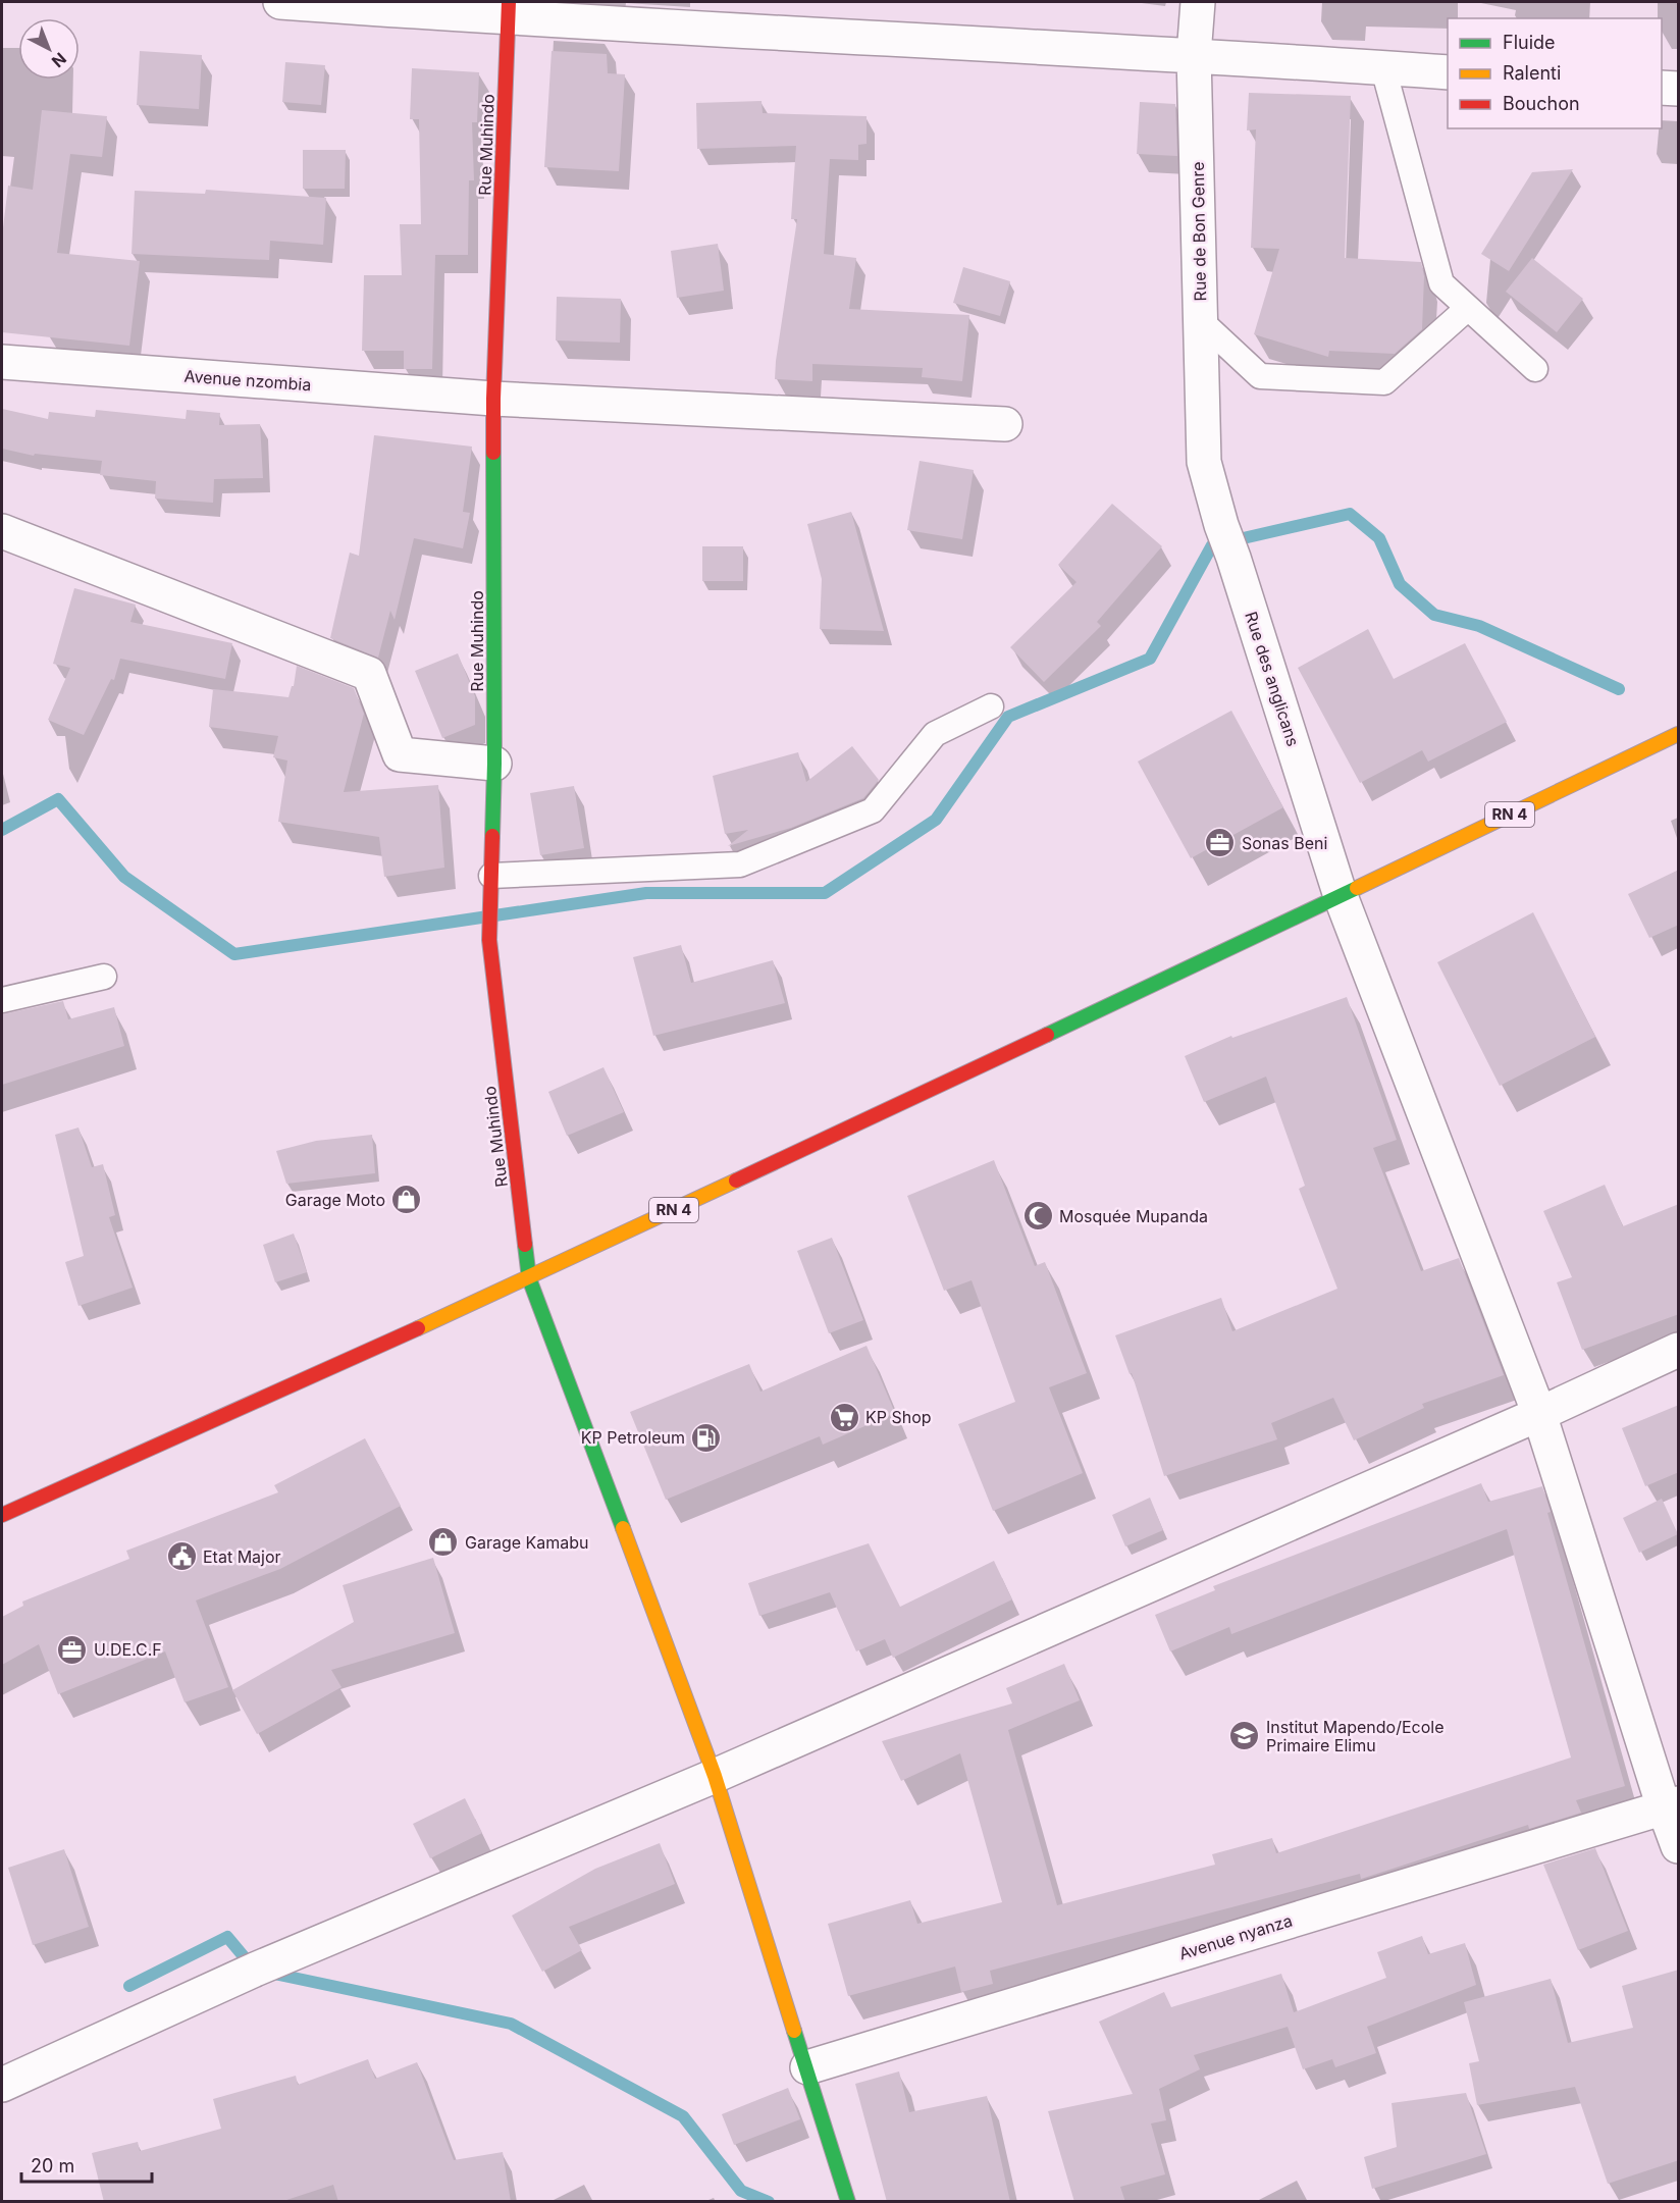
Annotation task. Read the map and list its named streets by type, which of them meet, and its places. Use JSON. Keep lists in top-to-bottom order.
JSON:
{
  "streets": {
    "main road": ["Rue Muhindo", "RN 4"],
    "street": [
      "Rue de Bon Genre",
      "Avenue nzombia",
      "Rue des anglicans",
      "Avenue nyanza"
    ]
  },
  "crossings": [
    ["Rue Muhindo", "Avenue nzombia"],
    ["Rue Muhindo", "RN 4"],
    ["Rue Muhindo", "Avenue nyanza"],
    ["Rue de Bon Genre", "Rue des anglicans"],
    ["Rue des anglicans", "RN 4"],
    ["Rue des anglicans", "Avenue nyanza"]
  ],
  "places": {
    "office": ["Sonas Beni", "U.DE.C.F"],
    "shop": ["Garage Moto", "Garage Kamabu"],
    "mosque": ["Mosquée Mupanda"],
    "supermarket": ["KP Shop"],
    "fuel station": ["KP Petroleum"],
    "public building": ["Etat Major"],
    "school or university": ["Institut Mapendo/Ecole Primaire Elimu"]
  },
  "legend": ["Fluide", "Ralenti", "Bouchon"],
  "scale_bar": "20 m",
  "north": "bottom right"
}
